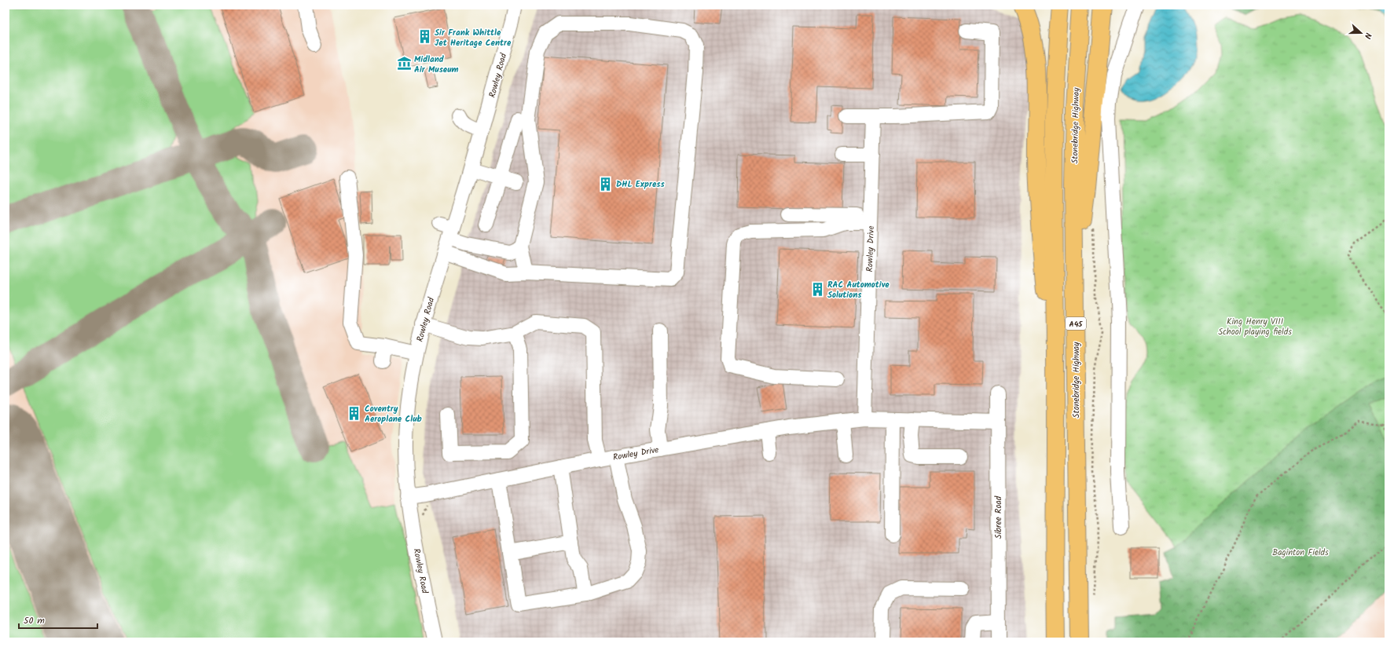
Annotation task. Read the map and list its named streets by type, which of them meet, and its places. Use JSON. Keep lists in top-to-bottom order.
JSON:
{
  "streets": {
    "highway": ["Stonebridge Highway", "A45"],
    "street": ["Rowley Road", "Rowley Drive", "Sibree Road"]
  },
  "crossings": [
    ["Rowley Road", "Rowley Drive"],
    ["Rowley Drive", "Sibree Road"]
  ],
  "parks": ["King Henry VIII School playing fields", "Baginton Fields"],
  "places": {
    "building": [
      "Sir Frank Whittle Jet Heritage Centre",
      "DHL Express",
      "RAC Automotive Solutions",
      "Coventry Aeroplane Club"
    ],
    "museum": ["Midland Air Museum"]
  },
  "scale_bar": "50 m",
  "north": "right"
}
